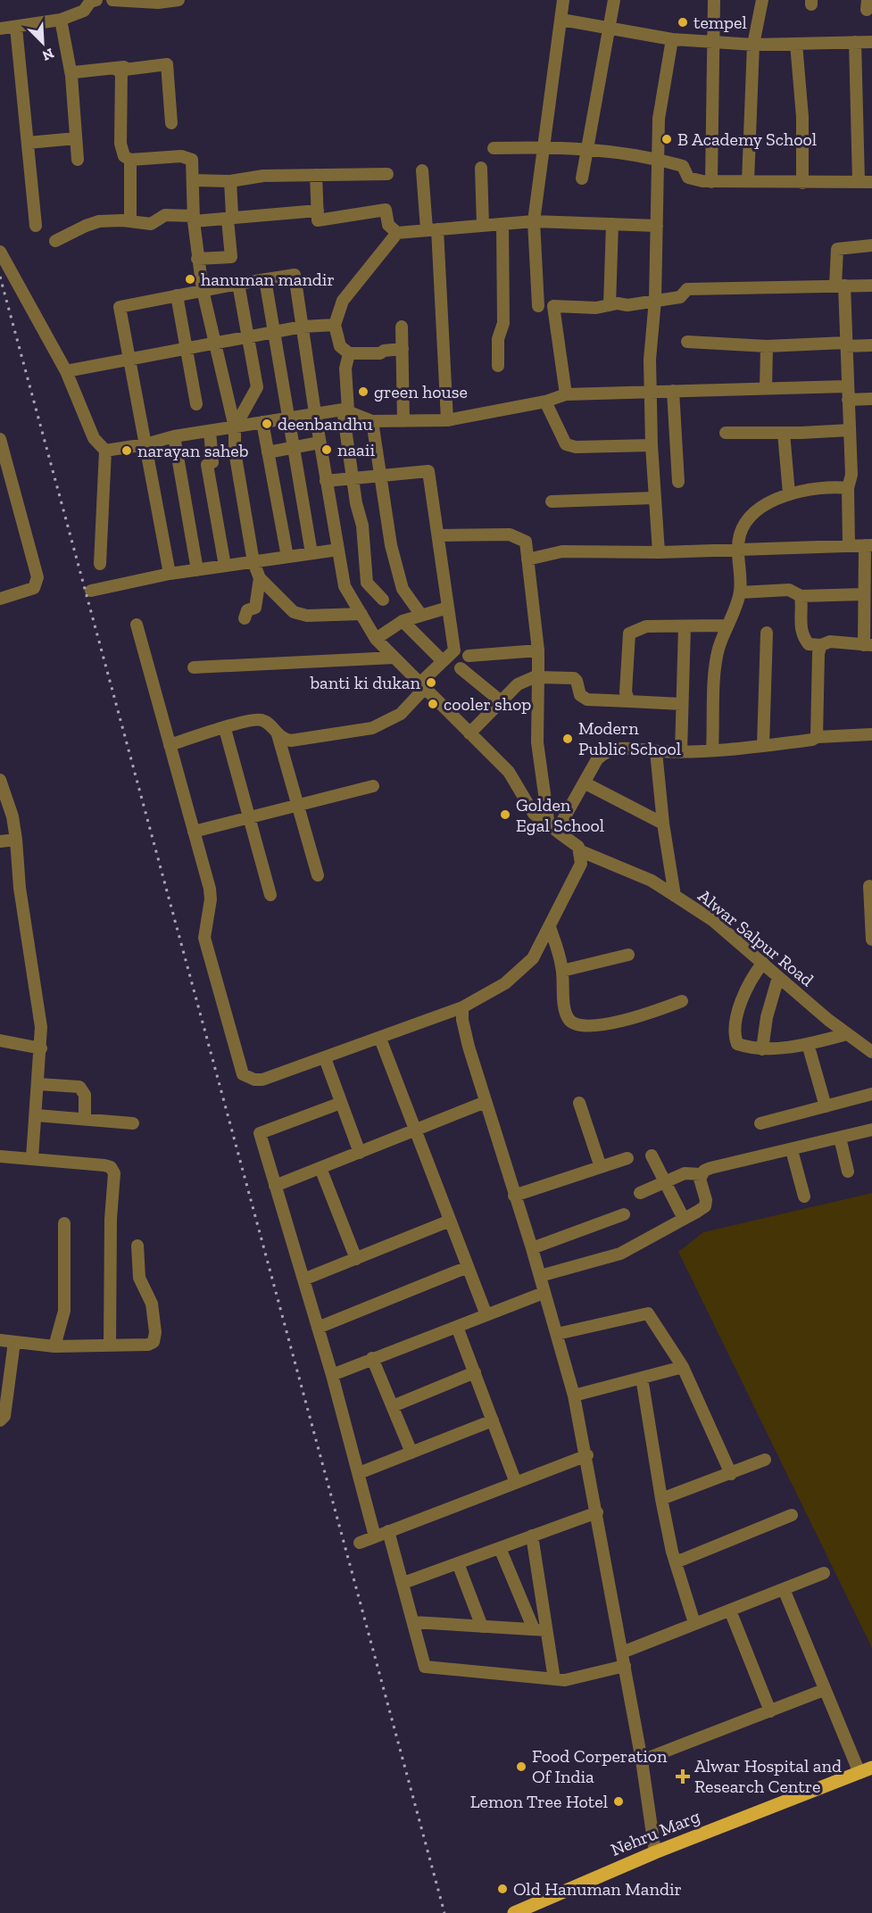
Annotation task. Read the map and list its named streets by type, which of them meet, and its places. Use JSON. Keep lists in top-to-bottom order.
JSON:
{
  "streets": {
    "main road": ["Nehru Marg"],
    "street": ["Alwar Salpur Road"]
  },
  "places": {
    "other": [
      "tempel",
      "B Academy School",
      "hanuman mandir",
      "green house",
      "deenbandhu",
      "naaii",
      "narayan saheb",
      "banti ki dukan",
      "cooler shop",
      "Modern Public School",
      "Golden Egal School",
      "Food Corperation Of India",
      "Lemon Tree Hotel",
      "Old Hanuman Mandir"
    ],
    "health": ["Alwar Hospital and Research Centre"]
  },
  "north": "bottom right"
}
